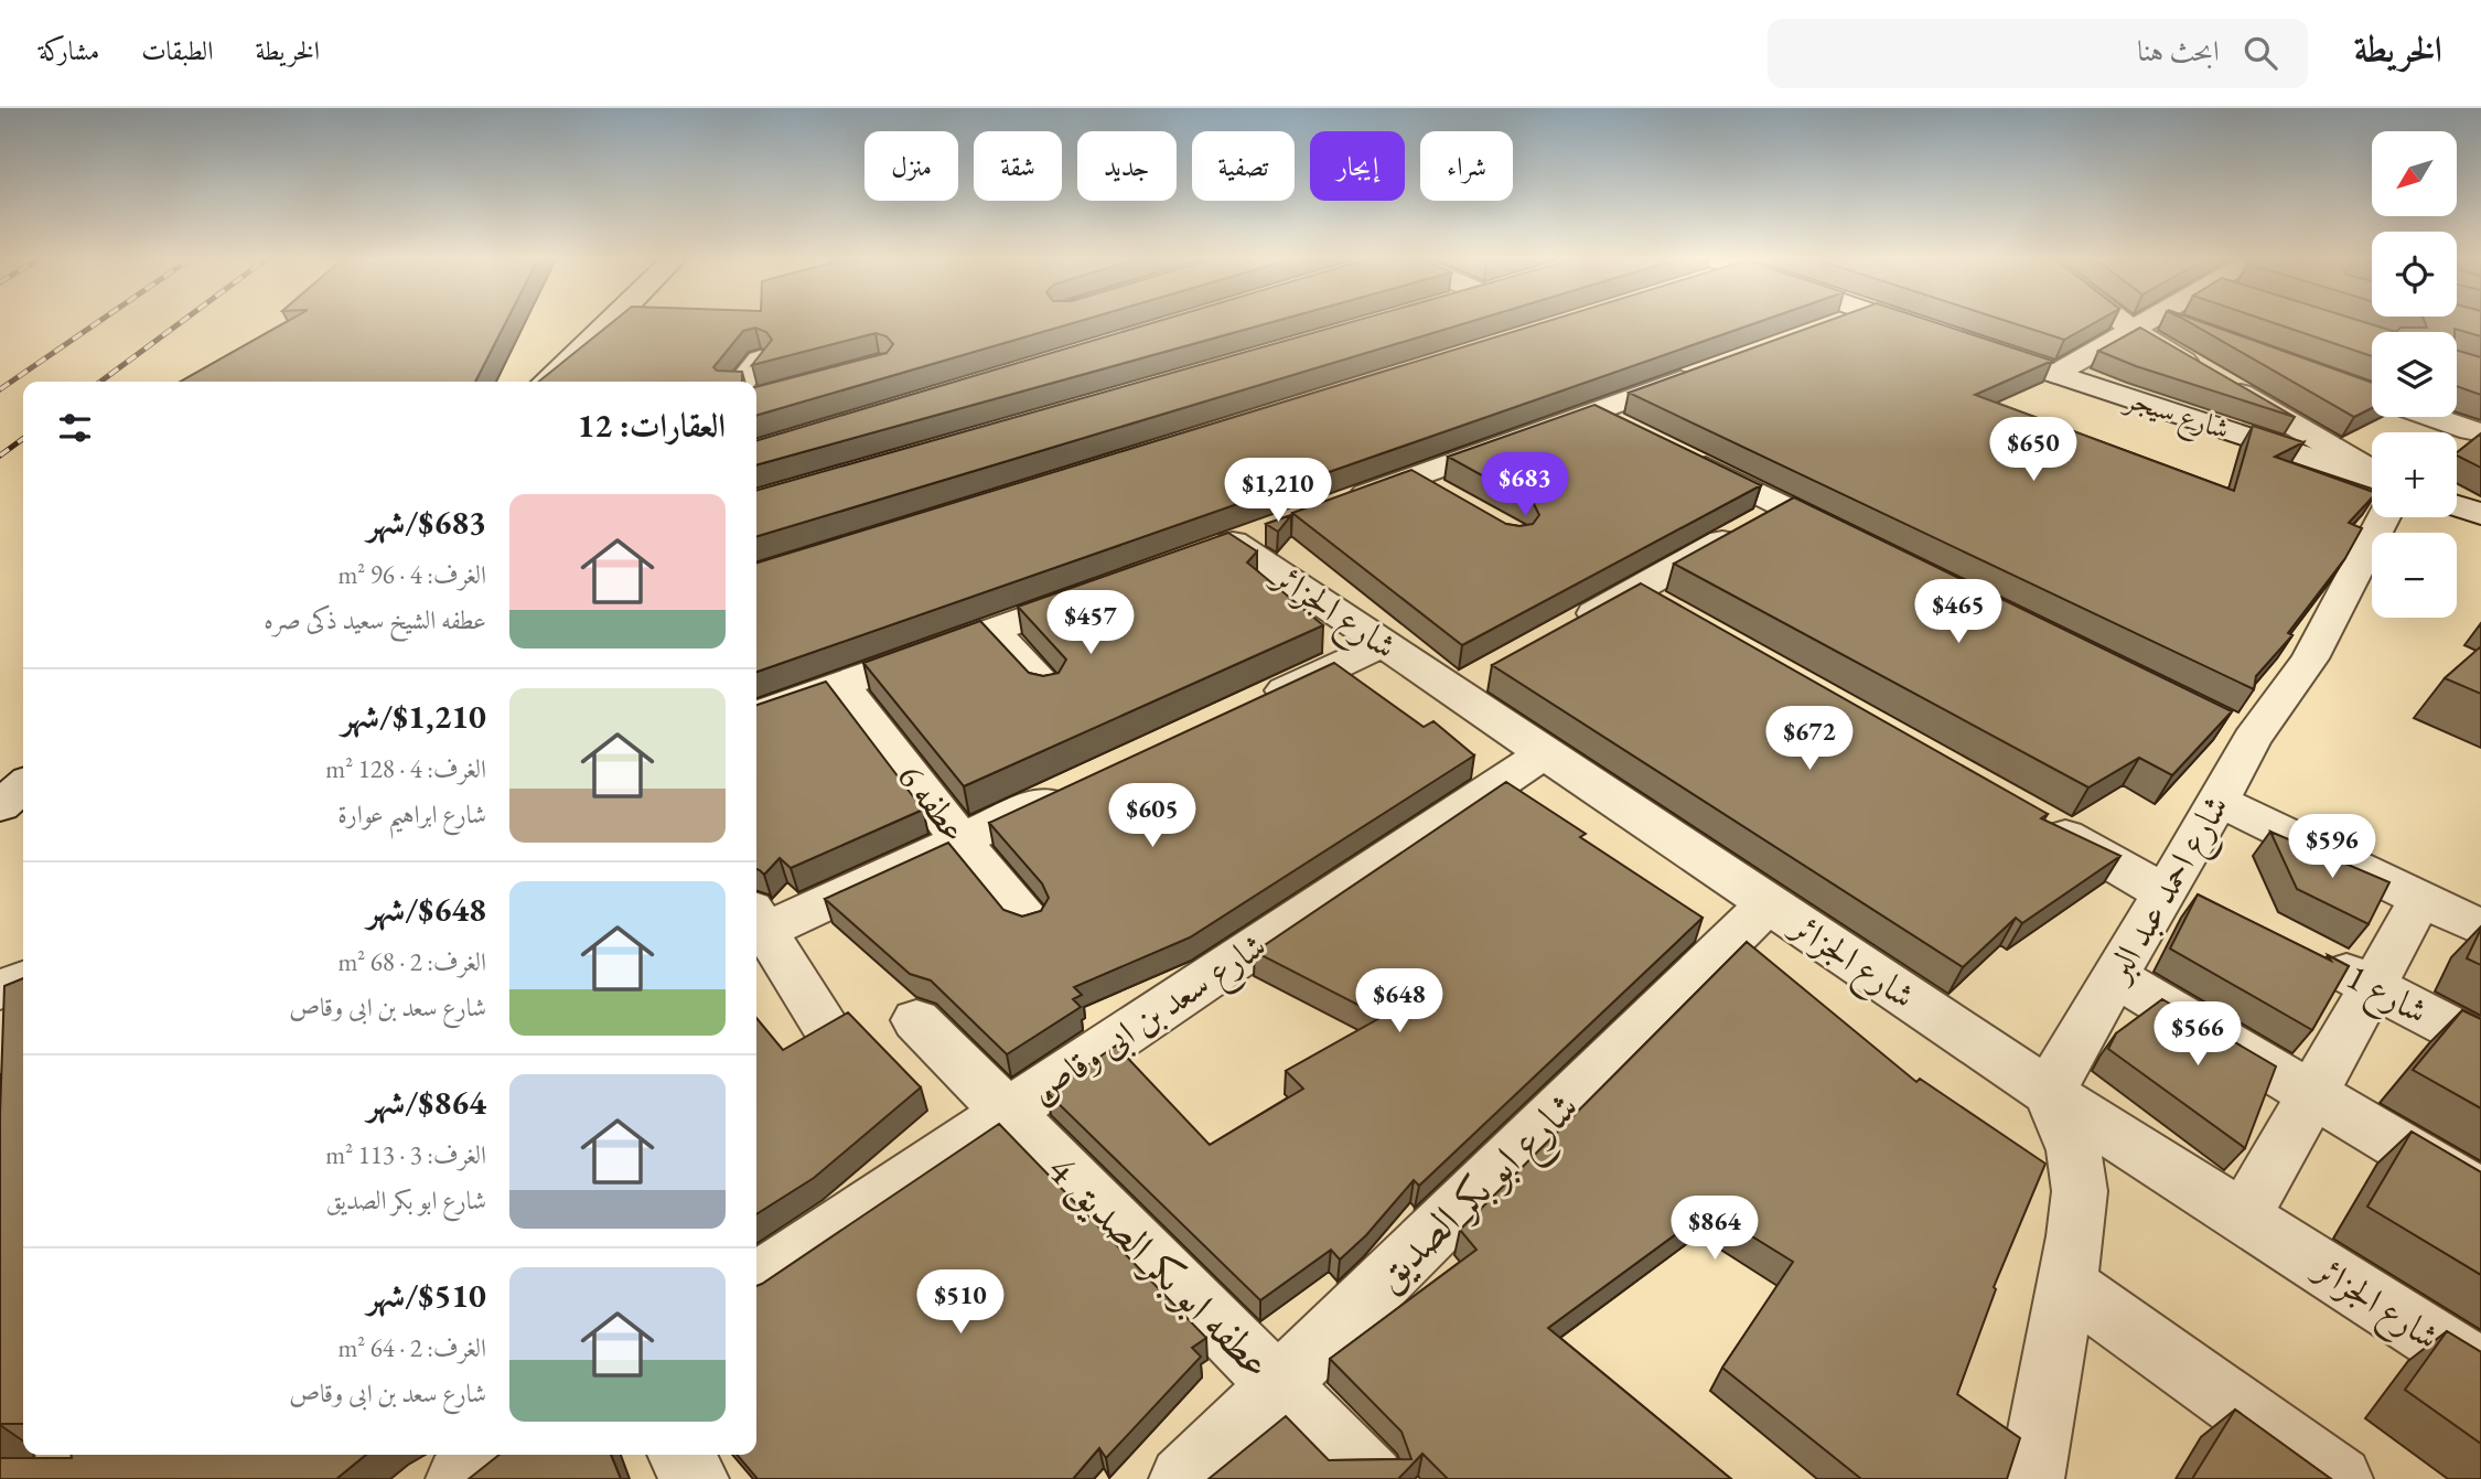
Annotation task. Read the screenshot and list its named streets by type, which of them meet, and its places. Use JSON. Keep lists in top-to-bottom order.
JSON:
{
  "streets": {
    "street": [
      "شارع سيجر",
      "شارع الجزائر",
      "عطفه 6",
      "شارع احمد عبد البر",
      "شارع 1",
      "شارع سعد بن ابى وقاص",
      "شارع ابو بكر الصديق",
      "عطفه ابو بكر الصديق 4"
    ]
  },
  "crossings": [
    ["شارع الجزائر", "شارع احمد عبد البر"],
    ["شارع الجزائر", "شارع سعد بن ابى وقاص"],
    ["شارع الجزائر", "شارع ابو بكر الصديق"],
    ["شارع سعد بن ابى وقاص", "عطفه ابو بكر الصديق 4"],
    ["شارع ابو بكر الصديق", "عطفه ابو بكر الصديق 4"]
  ],
  "north": "bottom left",
  "page": {
    "header": "الخريطة",
    "search": "ابحث هنا",
    "nav": ["الخريطة", "الطبقات", "مشاركة"],
    "map_buttons": ["+", "−"],
    "chip": [
      "شراء",
      "إيجار",
      "تصفية",
      "جديد",
      "شقة",
      "منزل"
    ],
    "heading": "العقارات: 12",
    "price": [
      "$650",
      "$683",
      "$1,210",
      "$465",
      "$457",
      "$672",
      "$605",
      "$596",
      "$648",
      "$566",
      "$864",
      "$510"
    ],
    "list": [
      {
        "name": "$683/شهر",
        "note": "الغرف: 4 · 96 m² · عطفه الشيخ سعيد ذكى صره"
      },
      {
        "name": "$1,210/شهر",
        "note": "الغرف: 4 · 128 m² · شارع ابراهيم عوارة"
      },
      {
        "name": "$648/شهر",
        "note": "الغرف: 2 · 68 m² · شارع سعد بن ابى وقاص"
      },
      {
        "name": "$864/شهر",
        "note": "الغرف: 3 · 113 m² · شارع ابو بكر الصديق"
      },
      {
        "name": "$510/شهر",
        "note": "الغرف: 2 · 64 m² · شارع سعد بن ابى وقاص"
      }
    ]
  }
}
